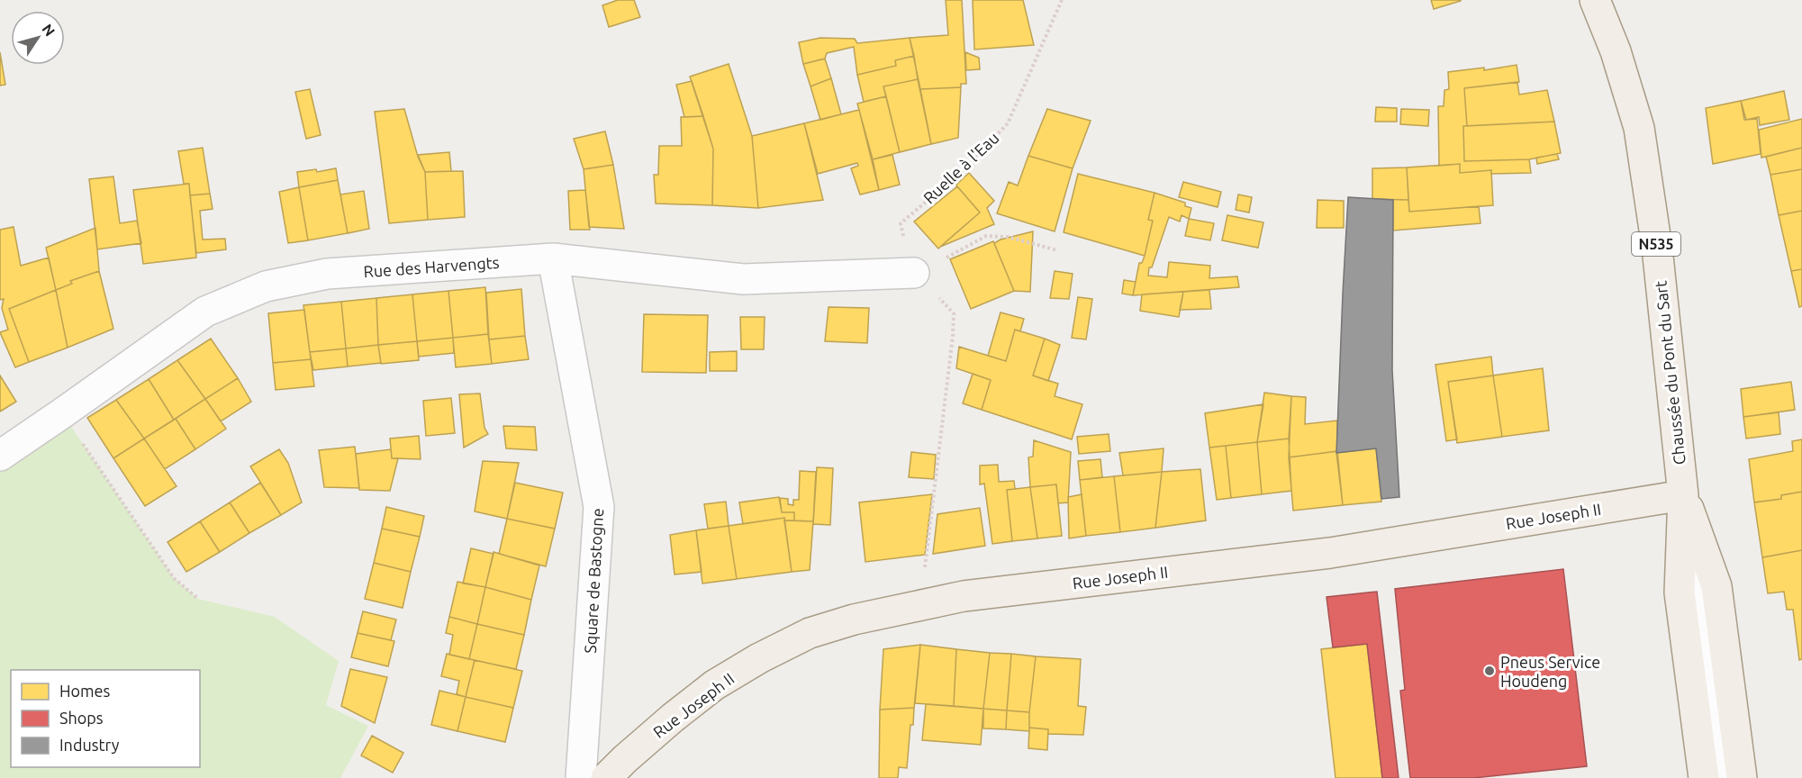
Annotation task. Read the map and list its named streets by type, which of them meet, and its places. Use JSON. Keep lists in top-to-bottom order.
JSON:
{
  "streets": {
    "main road": ["N535", "Chaussée du Pont du Sart", "Rue Joseph II"],
    "street": ["Rue des Harvengts", "Square de Bastogne"],
    "path": ["Ruelle à l'Eau"]
  },
  "crossings": [
    ["Ruelle à l'Eau", "Rue des Harvengts"],
    ["Rue des Harvengts", "Square de Bastogne"],
    ["Chaussée du Pont du Sart", "Rue Joseph II"]
  ],
  "places": ["Pneus Service Houdeng"],
  "legend": ["Homes", "Shops", "Industry"],
  "north": "top right"
}
